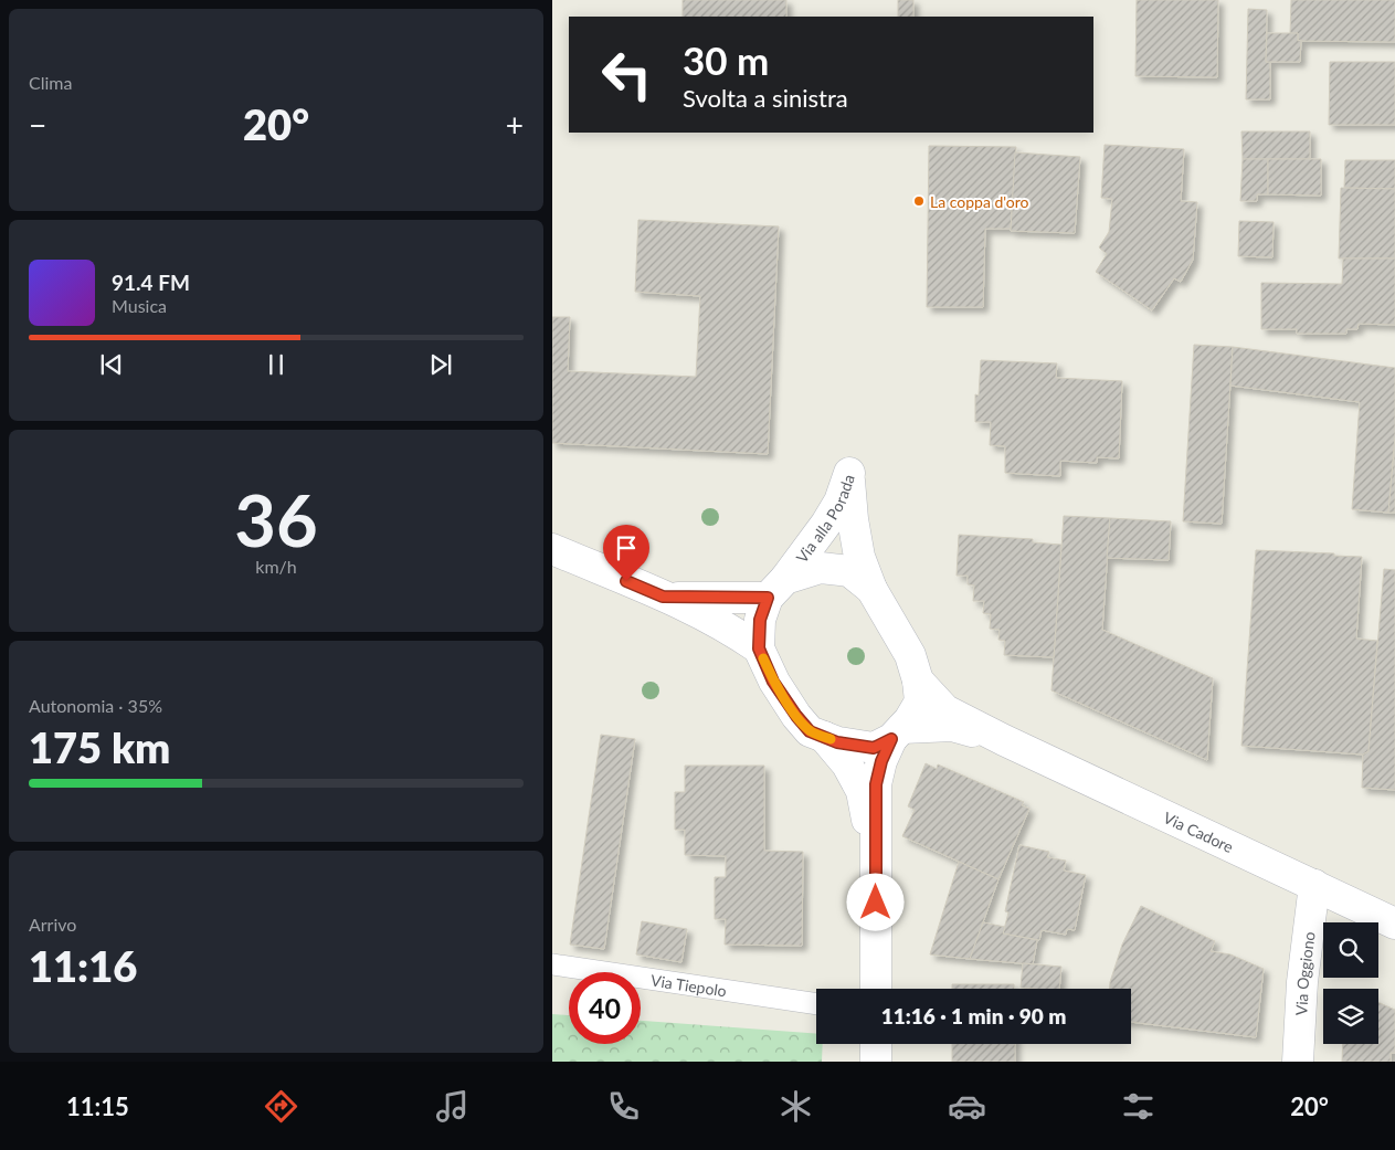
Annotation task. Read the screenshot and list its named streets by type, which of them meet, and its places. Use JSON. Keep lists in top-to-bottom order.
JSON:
{
  "streets": {
    "street": ["Via alla Porada", "Via Cadore", "Via Oggiono"],
    "lane": ["Via Tiepolo"]
  },
  "crossings": [
    ["Via alla Porada", "Via Cadore"],
    ["Via Cadore", "Via Oggiono"]
  ],
  "places": ["La coppa d'oro"],
  "page": {
    "tile": [
      "Clima",
      ["36", "km/h"],
      ["Autonomia · 35%", "175 km"],
      ["Arrivo", "11:16"]
    ],
    "turn": ["30 m", "Svolta a sinistra"],
    "heat": ["−", "20°", "+"],
    "song": ["91.4 FM", "Musica"],
    "limit": "40",
    "trip": "11:16 · 1 min · 90 m",
    "tabs": ["11:15", "20°"]
  }
}
